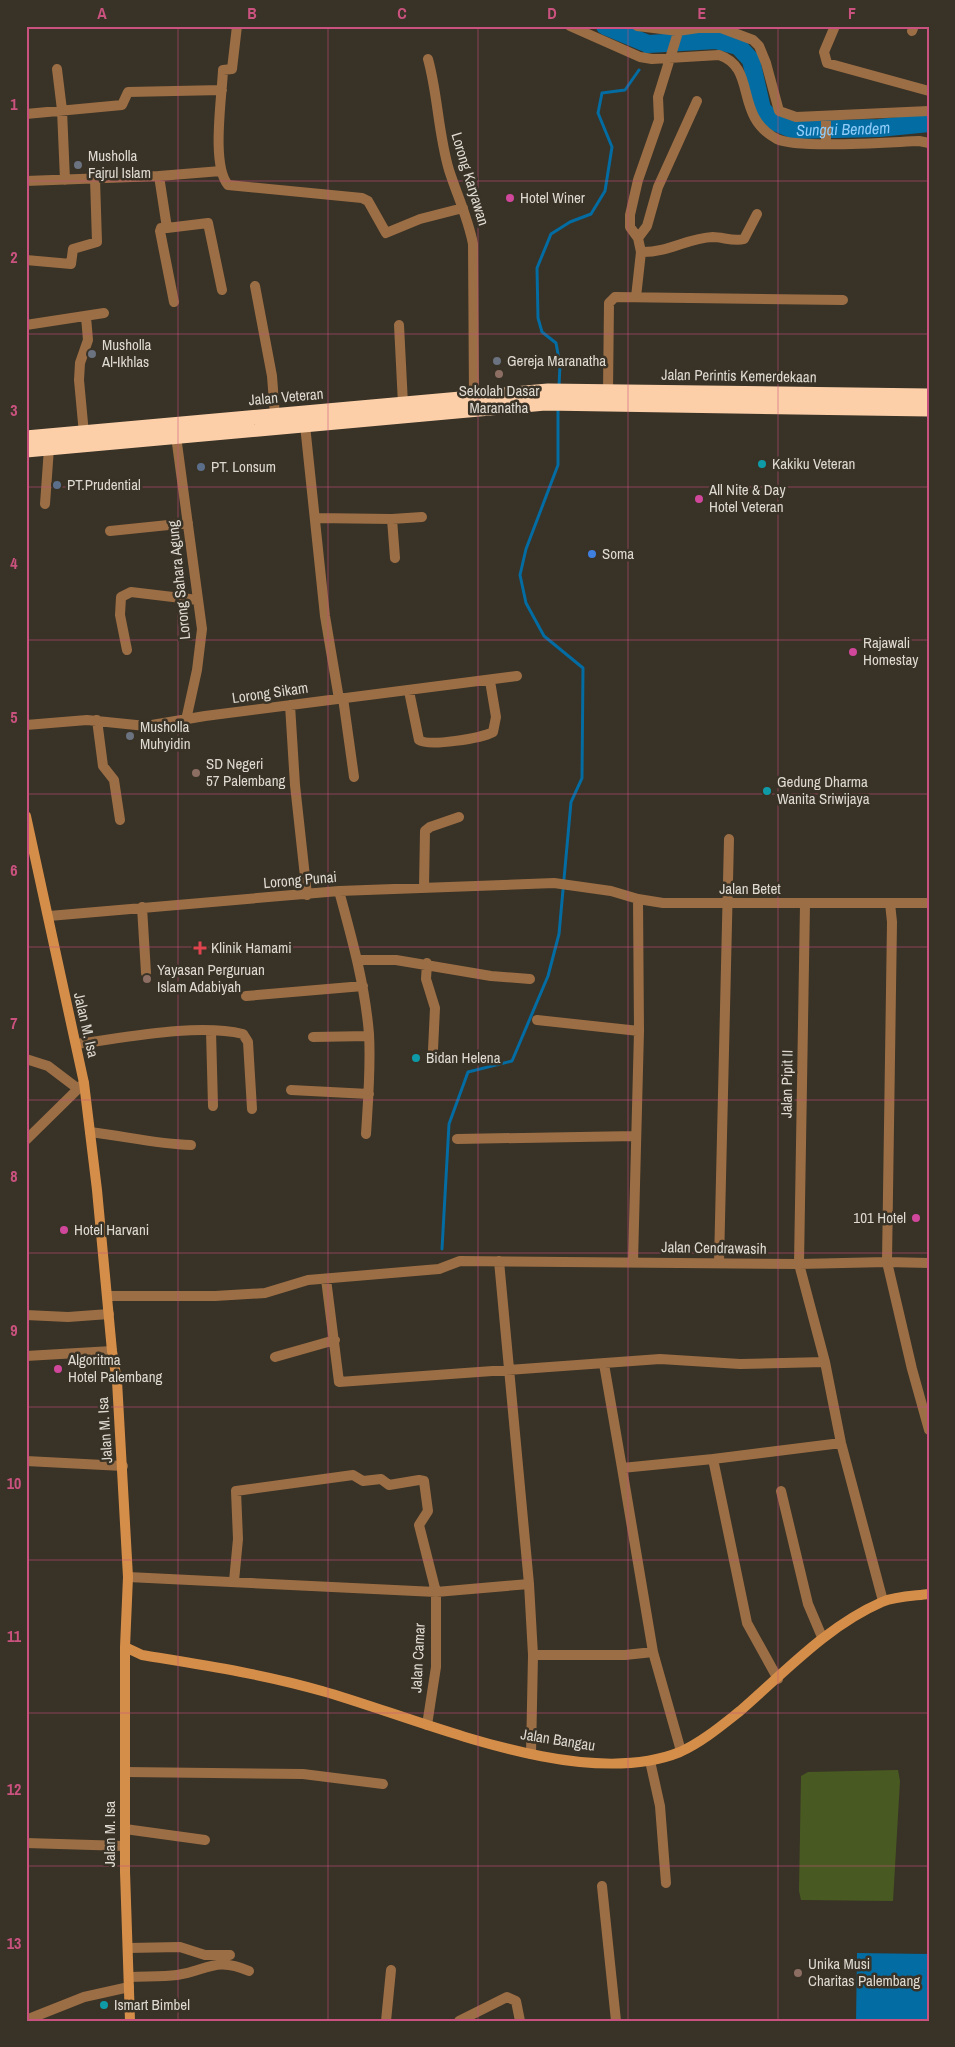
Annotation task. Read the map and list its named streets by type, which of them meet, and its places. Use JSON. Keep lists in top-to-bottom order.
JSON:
{
  "streets": {
    "highway": ["Jalan Perintis Kemerdekaan", "Jalan Veteran"],
    "main road": ["Jalan M. Isa", "Jalan Bangau"],
    "street": [
      "Lorong Karyawan",
      "Lorong Sahara Agung",
      "Lorong Sikam",
      "Lorong Punai",
      "Jalan Betet",
      "Jalan Pipit II",
      "Jalan Cendrawasih",
      "Jalan Camar"
    ]
  },
  "crossings": [
    ["Lorong Karyawan", "Jalan Veteran"],
    ["Jalan Veteran", "Lorong Sahara Agung"],
    ["Lorong Sahara Agung", "Lorong Sikam"],
    ["Lorong Punai", "Jalan Betet"],
    ["Lorong Punai", "Jalan M. Isa"],
    ["Jalan Betet", "Jalan Pipit II"],
    ["Jalan M. Isa", "Jalan Cendrawasih"],
    ["Jalan M. Isa", "Jalan Bangau"],
    ["Jalan Pipit II", "Jalan Cendrawasih"],
    ["Jalan Pipit II", "Jalan Bangau"],
    ["Jalan Camar", "Jalan Bangau"]
  ],
  "water": ["Sungai Bendem"],
  "places": {
    "other": [
      "Musholla Fajrul Islam",
      "Hotel Winer",
      "Musholla Al-Ikhlas",
      "Gereja Maranatha",
      "Sekolah Dasar Maranatha",
      "Kakiku Veteran",
      "PT. Lonsum",
      "PT.Prudential",
      "All Nite & Day Hotel Veteran",
      "Soma",
      "Rajawali Homestay",
      "Musholla Muhyidin",
      "SD Negeri 57 Palembang",
      "Gedung Dharma Wanita Sriwijaya",
      "Yayasan Perguruan Islam Adabiyah",
      "Bidan Helena",
      "101 Hotel",
      "Hotel Harvani",
      "Algoritma Hotel Palembang",
      "Unika Musi Charitas Palembang",
      "Ismart Bimbel"
    ],
    "health": ["Klinik Hamami"]
  },
  "grid": {
    "columns": [
      "A",
      "B",
      "C",
      "D",
      "E",
      "F"
    ],
    "rows": [
      "1",
      "2",
      "3",
      "4",
      "5",
      "6",
      "7",
      "8",
      "9",
      "10",
      "11",
      "12",
      "13"
    ]
  }
}
